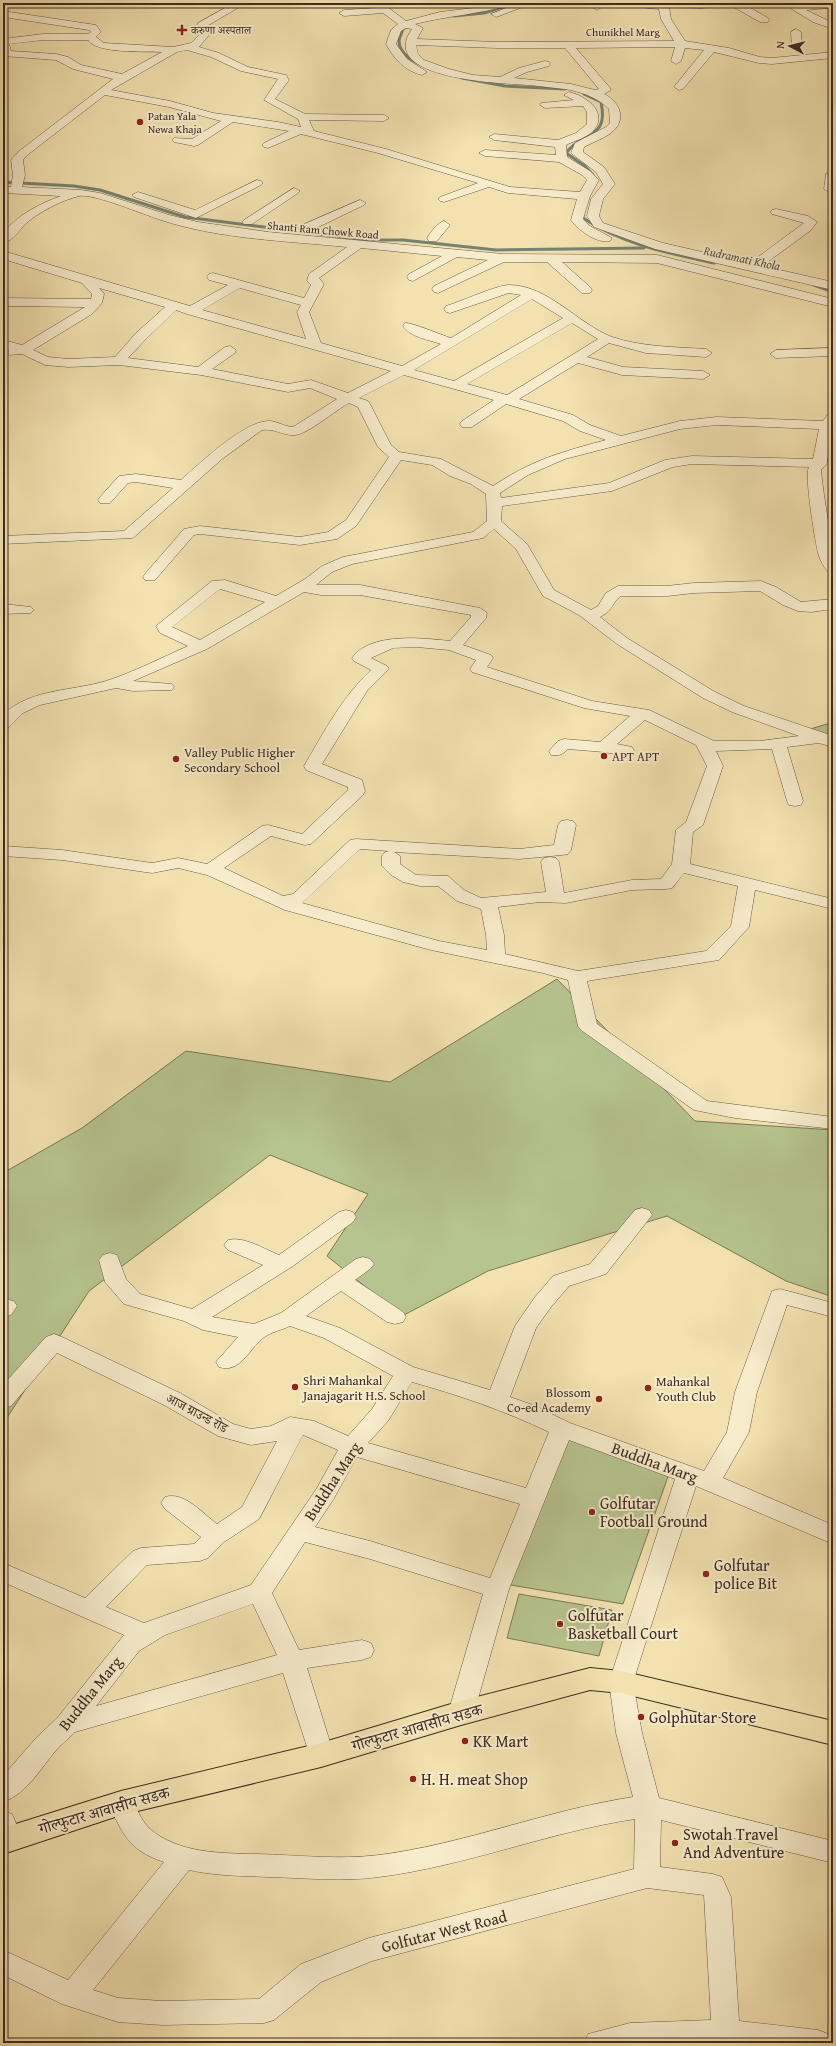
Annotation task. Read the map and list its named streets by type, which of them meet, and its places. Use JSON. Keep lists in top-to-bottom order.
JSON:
{
  "streets": {
    "main road": ["गोल्फुटार आवासीय सडक"],
    "street": [
      "Chunikhel Marg",
      "Shanti Ram Chowk Road",
      "आज ग्राउन्ड रोड",
      "Buddha Marg",
      "Golfutar West Road"
    ]
  },
  "water": ["Rudramati Khola"],
  "places": {
    "health": ["करुणा अस्पताल"],
    "other": [
      "Patan Yala Newa Khaja",
      "APT APT",
      "Valley Public Higher Secondary School",
      "Shri Mahankal Janajagarit H.S. School",
      "Mahankal Youth Club",
      "Blossom Co-ed Academy",
      "Golfutar Football Ground",
      "Golfutar police Bit",
      "Golfutar Basketball Court",
      "Golphutar Store",
      "KK Mart",
      "H. H. meat Shop",
      "Swotah Travel And Adventure"
    ]
  },
  "north": "left"
}
